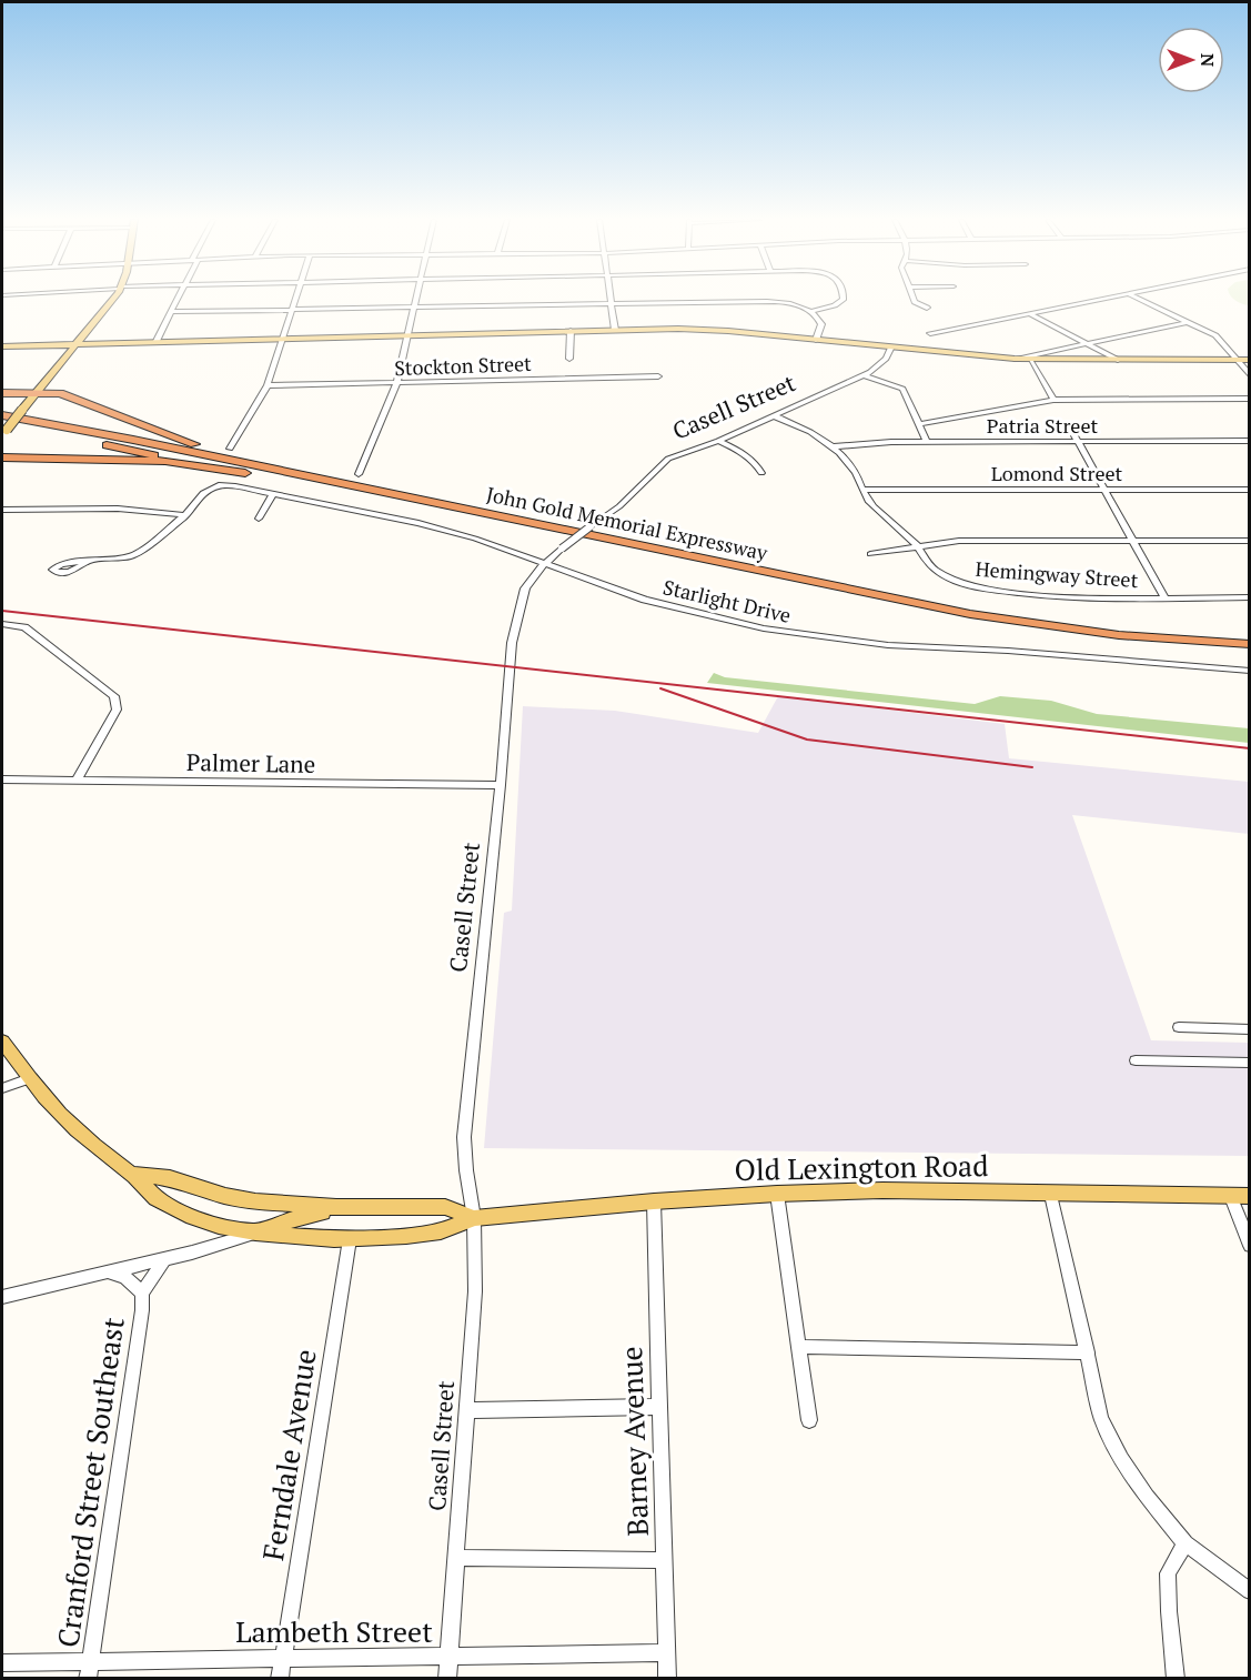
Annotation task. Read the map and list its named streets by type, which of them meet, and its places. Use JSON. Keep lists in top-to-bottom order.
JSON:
{
  "streets": {
    "highway": ["John Gold Memorial Expressway"],
    "main road": ["Old Lexington Road"],
    "street": [
      "Stockton Street",
      "Casell Street",
      "Patria Street",
      "Lomond Street",
      "Hemingway Street",
      "Starlight Drive",
      "Palmer Lane",
      "Barney Avenue",
      "Ferndale Avenue",
      "Cranford Street Southeast",
      "Lambeth Street"
    ]
  },
  "crossings": [
    ["Casell Street", "Hemingway Street"],
    ["Casell Street", "Starlight Drive"],
    ["Casell Street", "Palmer Lane"],
    ["Casell Street", "Old Lexington Road"],
    ["Casell Street", "Lambeth Street"],
    ["Patria Street", "Hemingway Street"],
    ["Lomond Street", "Hemingway Street"],
    ["Old Lexington Road", "Barney Avenue"],
    ["Old Lexington Road", "Ferndale Avenue"],
    ["Old Lexington Road", "Cranford Street Southeast"],
    ["Barney Avenue", "Lambeth Street"],
    ["Ferndale Avenue", "Lambeth Street"],
    ["Cranford Street Southeast", "Lambeth Street"]
  ],
  "north": "right"
}
